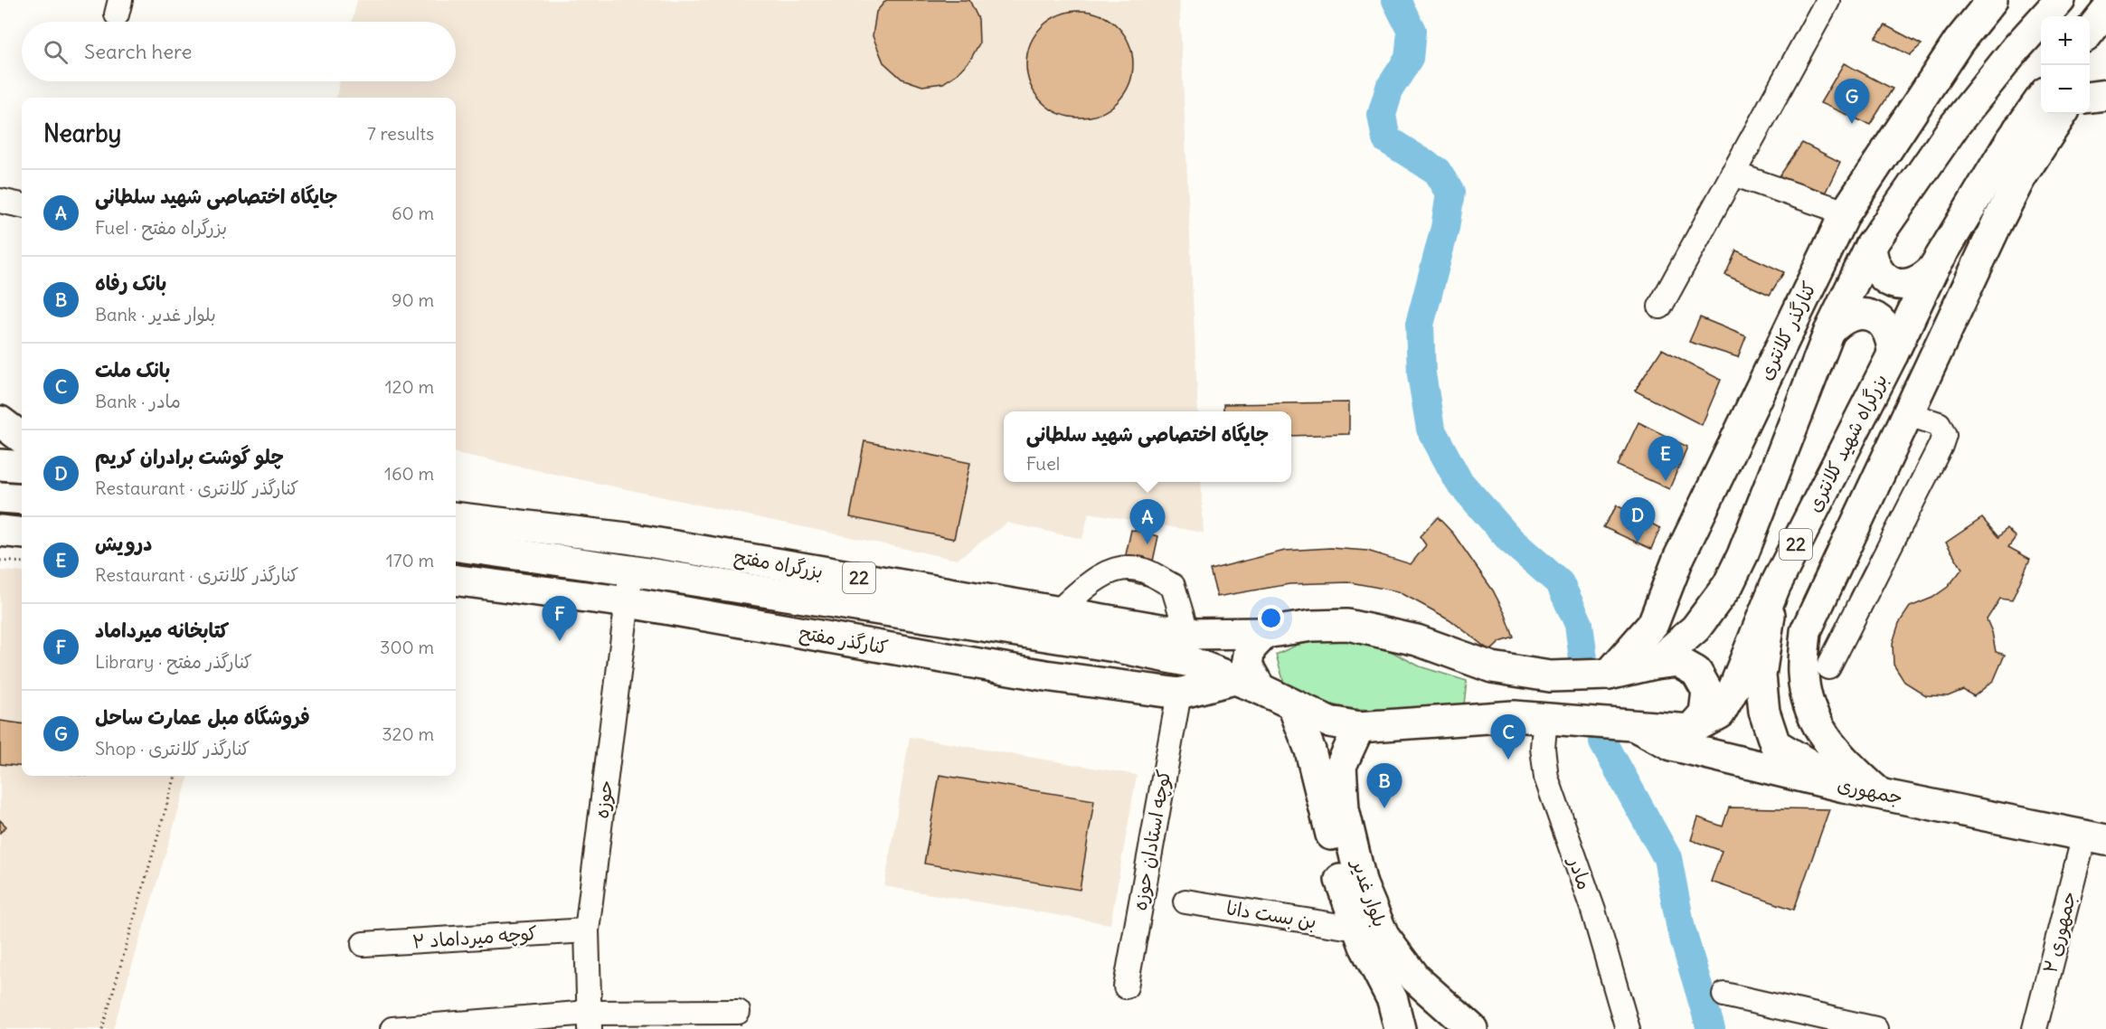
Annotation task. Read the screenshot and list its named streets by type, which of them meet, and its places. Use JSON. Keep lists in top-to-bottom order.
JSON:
{
  "streets": {
    "main road": [
      "کنارگذر کلانتری",
      "بزرگراه شهید کلانتری",
      "22",
      "بزرگراه مفتح",
      "کنارگذر مفتح",
      "جمهوری",
      "بلوار غدیر"
    ],
    "street": [
      "حوزه",
      "کوچه استادان حوزه",
      "مادر",
      "بن بست دانا",
      "۲ جمهوری",
      "کوچه میرداماد ۲"
    ]
  },
  "crossings": [
    ["کنارگذر کلانتری", "22"],
    ["بزرگراه شهید کلانتری", "22"],
    ["22", "بزرگراه مفتح"],
    ["22", "کنارگذر مفتح"],
    ["22", "جمهوری"],
    ["22", "مادر"],
    ["22", "بلوار غدیر"],
    ["بزرگراه مفتح", "کنارگذر مفتح"],
    ["بزرگراه مفتح", "حوزه"],
    ["کنارگذر مفتح", "حوزه"],
    ["کنارگذر مفتح", "کوچه استادان حوزه"],
    ["جمهوری", "۲ جمهوری"],
    ["حوزه", "کوچه میرداماد ۲"],
    ["بلوار غدیر", "بن بست دانا"]
  ],
  "page": {
    "map_buttons": ["+", "−"],
    "search": "Search here",
    "pins": [
      "G",
      "E",
      "D",
      "A",
      "F",
      "C",
      "B"
    ],
    "heading": ["Nearby", "7 results"],
    "list": [
      {
        "mark": "A",
        "name": "جایگاه اختصاصی شهید سلطانی",
        "note": "Fuel · بزرگراه مفتح",
        "value": "60 m"
      },
      {
        "mark": "B",
        "name": "بانک رفاه",
        "note": "Bank · بلوار غدیر",
        "value": "90 m"
      },
      {
        "mark": "C",
        "name": "بانک ملت",
        "note": "Bank · مادر",
        "value": "120 m"
      },
      {
        "mark": "D",
        "name": "چلو گوشت برادران کریم",
        "note": "Restaurant · کنارگذر کلانتری",
        "value": "160 m"
      },
      {
        "mark": "E",
        "name": "درویش",
        "note": "Restaurant · کنارگذر کلانتری",
        "value": "170 m"
      },
      {
        "mark": "F",
        "name": "کتابخانه میرداماد",
        "note": "Library · کنارگذر مفتح",
        "value": "300 m"
      },
      {
        "mark": "G",
        "name": "فروشگاه مبل عمارت ساحل",
        "note": "Shop · کنارگذر کلانتری",
        "value": "320 m"
      }
    ],
    "popup": ["جایگاه اختصاصی شهید سلطانی", "Fuel"]
  }
}
